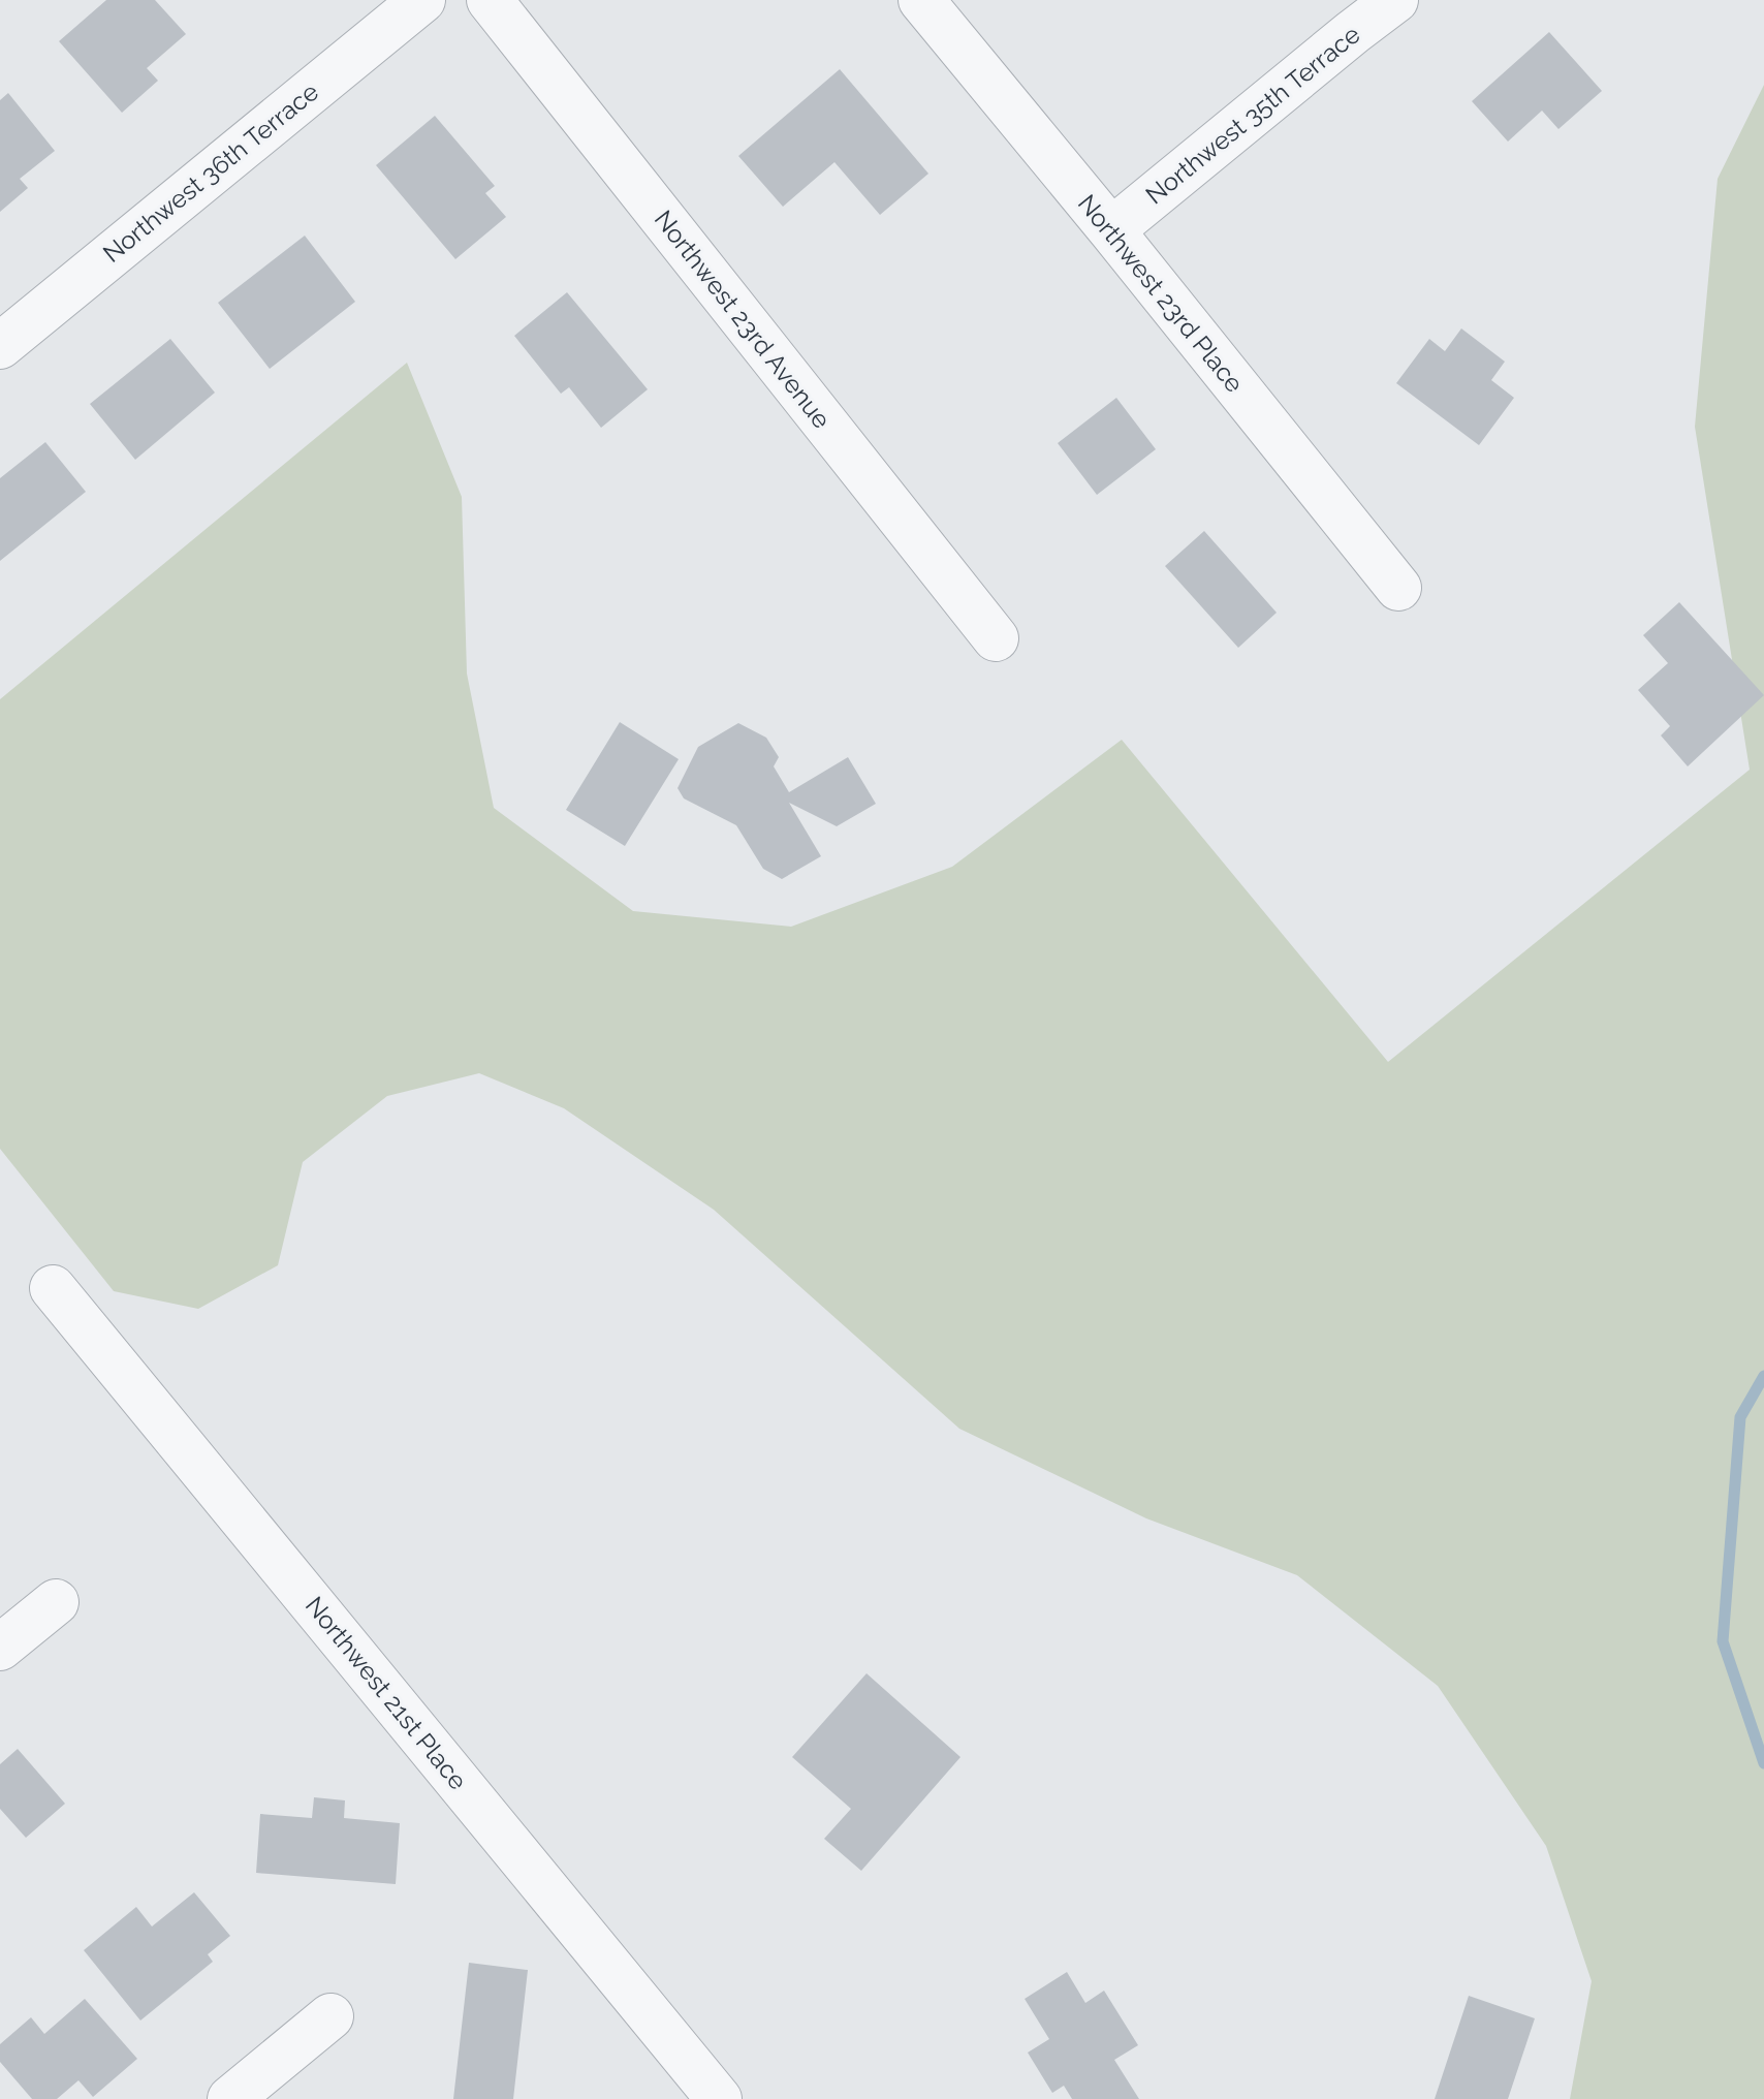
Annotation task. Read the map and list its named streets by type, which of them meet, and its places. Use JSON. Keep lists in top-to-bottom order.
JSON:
{
  "streets": {
    "street": [
      "Northwest 35th Terrace",
      "Northwest 36th Terrace",
      "Northwest 23rd Place",
      "Northwest 23rd Avenue",
      "Northwest 21st Place"
    ]
  },
  "crossings": [
    ["Northwest 35th Terrace", "Northwest 23rd Place"]
  ]
}
